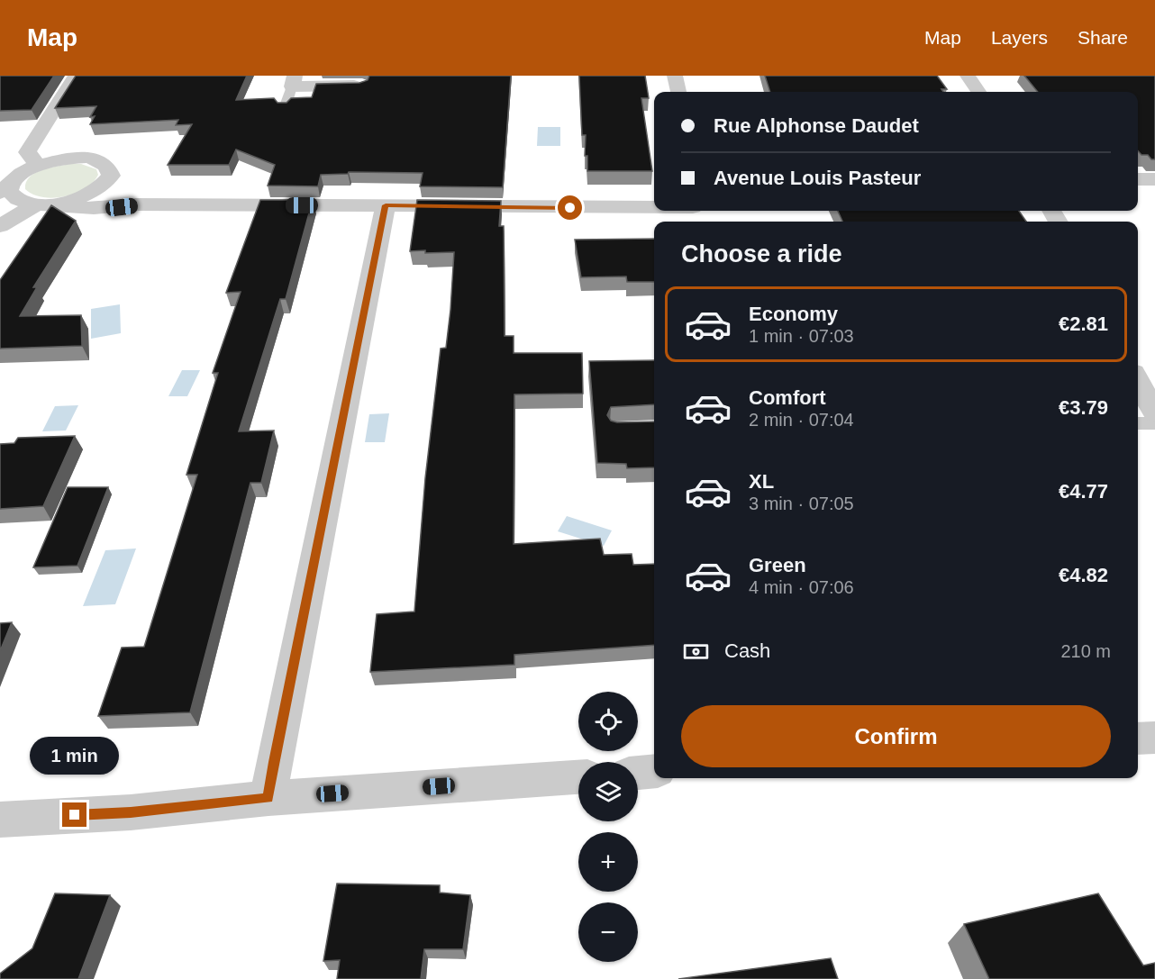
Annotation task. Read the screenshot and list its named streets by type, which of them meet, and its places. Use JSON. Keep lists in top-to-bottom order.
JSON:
{
  "page": {
    "header": "Map",
    "nav": ["Map", "Layers", "Share"],
    "banner": ["Rue Alphonse Daudet", "Avenue Louis Pasteur"],
    "heading": "Choose a ride",
    "list": [
      {
        "name": "Economy",
        "note": "1 min · 07:03",
        "value": "€2.81"
      },
      {
        "name": "Comfort",
        "note": "2 min · 07:04",
        "value": "€3.79"
      },
      {
        "name": "XL",
        "note": "3 min · 07:05",
        "value": "€4.77"
      },
      {
        "name": "Green",
        "note": "4 min · 07:06",
        "value": "€4.82"
      }
    ],
    "pay": ["Cash", "210 m"],
    "map_buttons": ["+", "−"],
    "buttons": "Confirm",
    "bubble": "1 min"
  }
}
